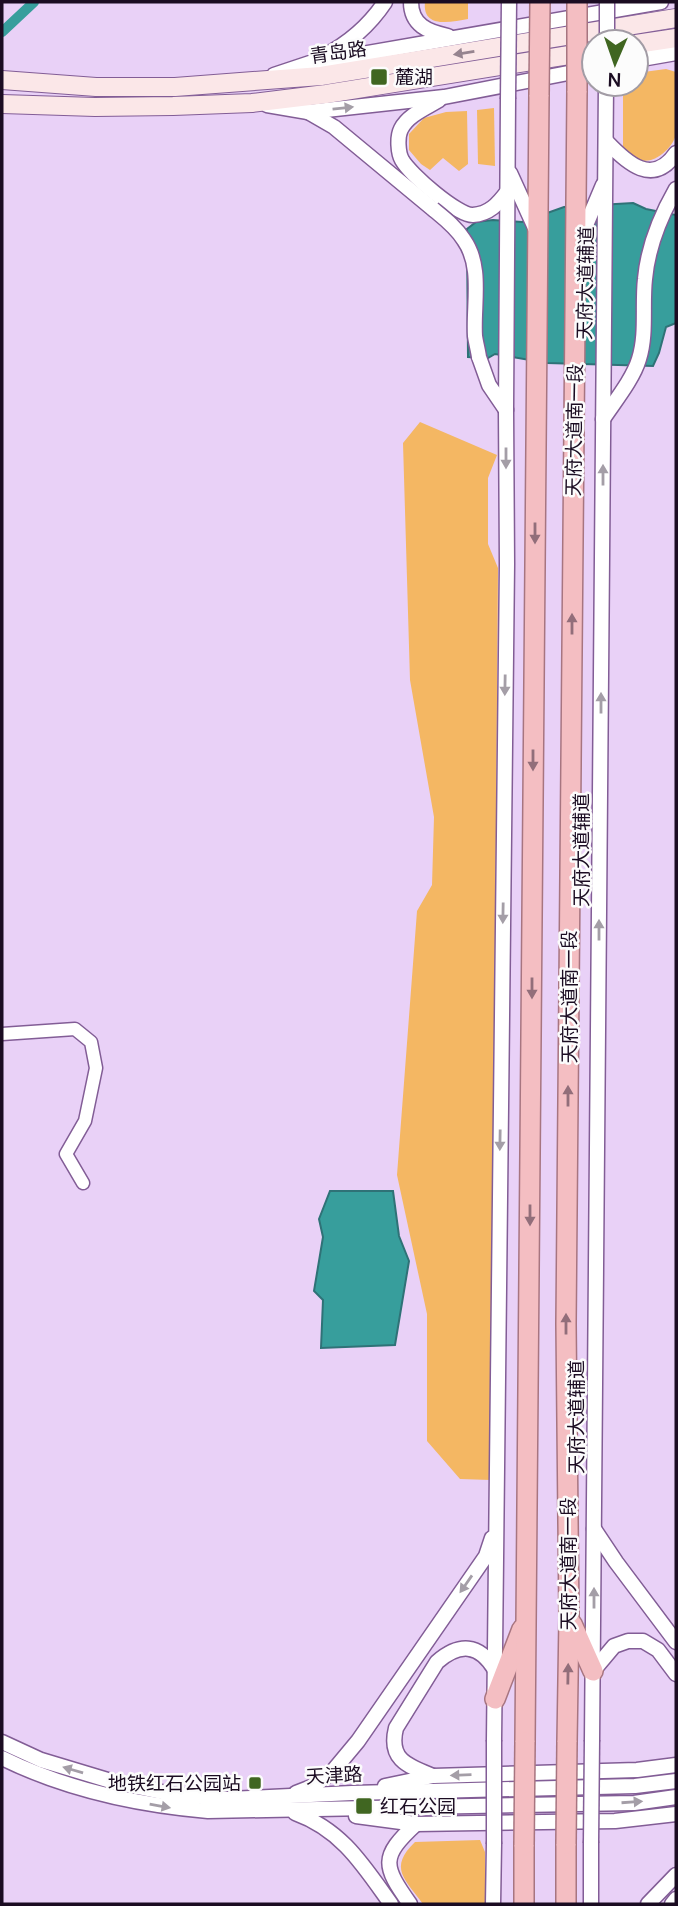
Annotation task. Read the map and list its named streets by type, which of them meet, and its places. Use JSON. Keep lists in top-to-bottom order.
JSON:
{
  "streets": {
    "highway": ["天府大道南一段"],
    "main road": ["青岛路"],
    "street": ["天府大道辅道", "天津路"]
  },
  "places": {
    "transit": ["麓湖", "地铁红石公园站", "红石公园"]
  },
  "north": "bottom"
}
